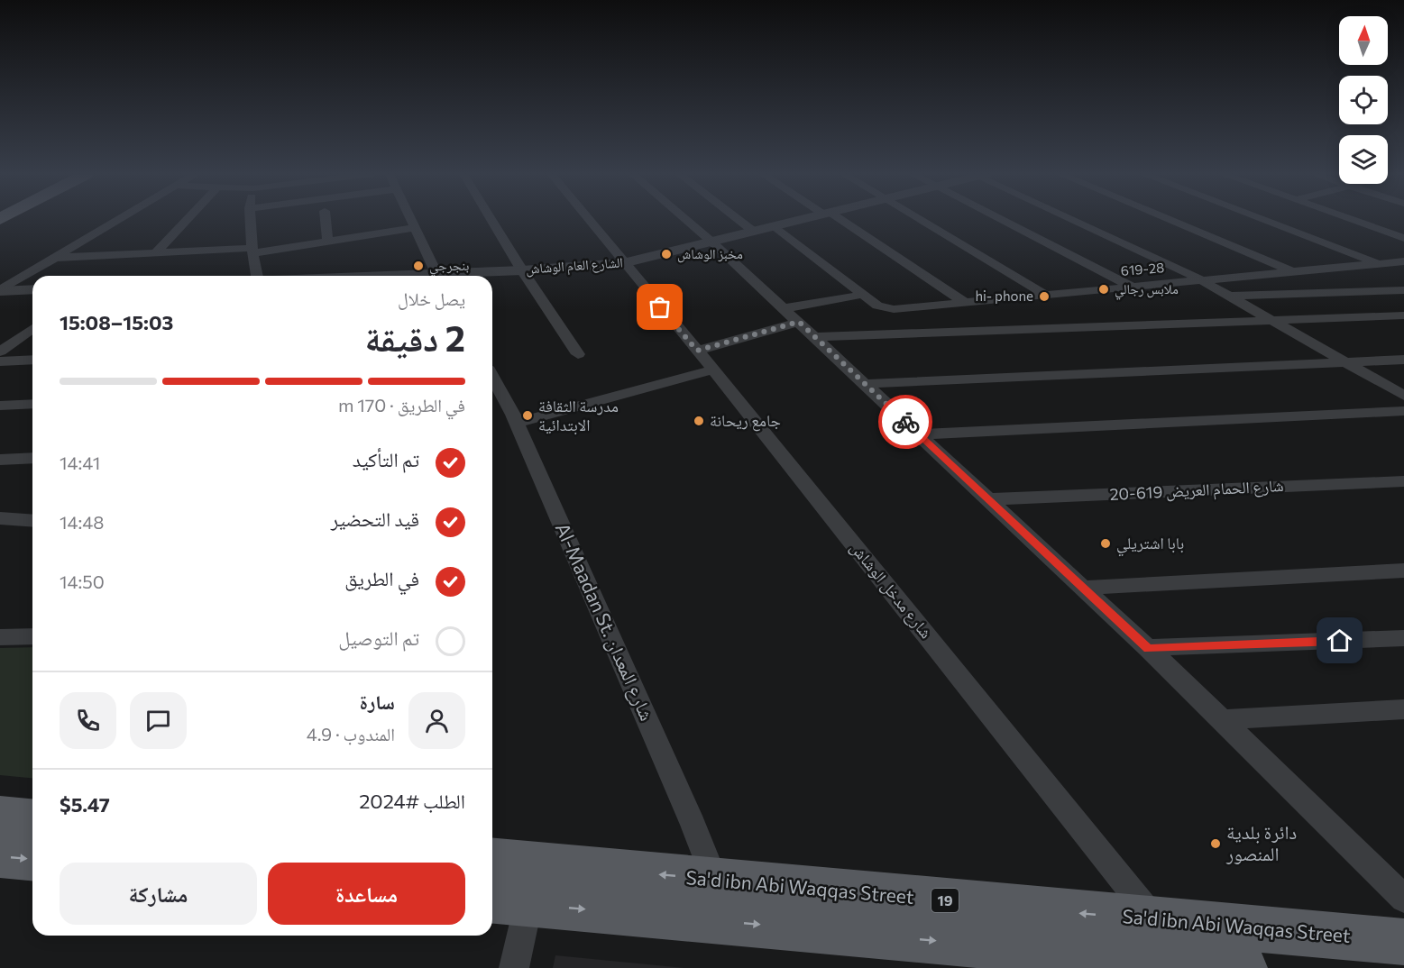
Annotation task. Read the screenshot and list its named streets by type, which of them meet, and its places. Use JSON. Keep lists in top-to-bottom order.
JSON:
{
  "streets": {
    "main road": ["Sa'd ibn Abi Waqqas Street", "19"],
    "street": [
      "الشارع العام الوشاش",
      "619-28",
      "شارع الحمام العريض 619-20",
      "شارع مدخل الوشاش",
      "Al-Maadan St. شارع المعدان"
    ]
  },
  "crossings": [
    ["الشارع العام الوشاش", "شارع مدخل الوشاش"],
    ["شارع مدخل الوشاش", "Sa'd ibn Abi Waqqas Street"],
    ["Al-Maadan St. شارع المعدان", "Sa'd ibn Abi Waqqas Street"]
  ],
  "places": [
    "مخبز الوشاش",
    "بنجرجي",
    "ملابس رجالي",
    "hi- phone",
    "مدرسة الثقافة الابتدائية",
    "جامع ريحانة",
    "بابا اشتريلي",
    "دائرة بلدية المنصور"
  ],
  "north": "top",
  "page": {
    "heading": ["2 دقيقة", "يصل خلال", "15:03–15:08"],
    "panel": [
      "سارة",
      "المندوب · 4.9",
      "الطلب #2024",
      "$5.47"
    ],
    "bar": "في الطريق · 170 m",
    "list": [
      ["تم التأكيد", "14:41"],
      ["قيد التحضير", "14:48"],
      ["في الطريق", "14:50"],
      "تم التوصيل"
    ],
    "buttons": ["مساعدة", "مشاركة"]
  }
}
